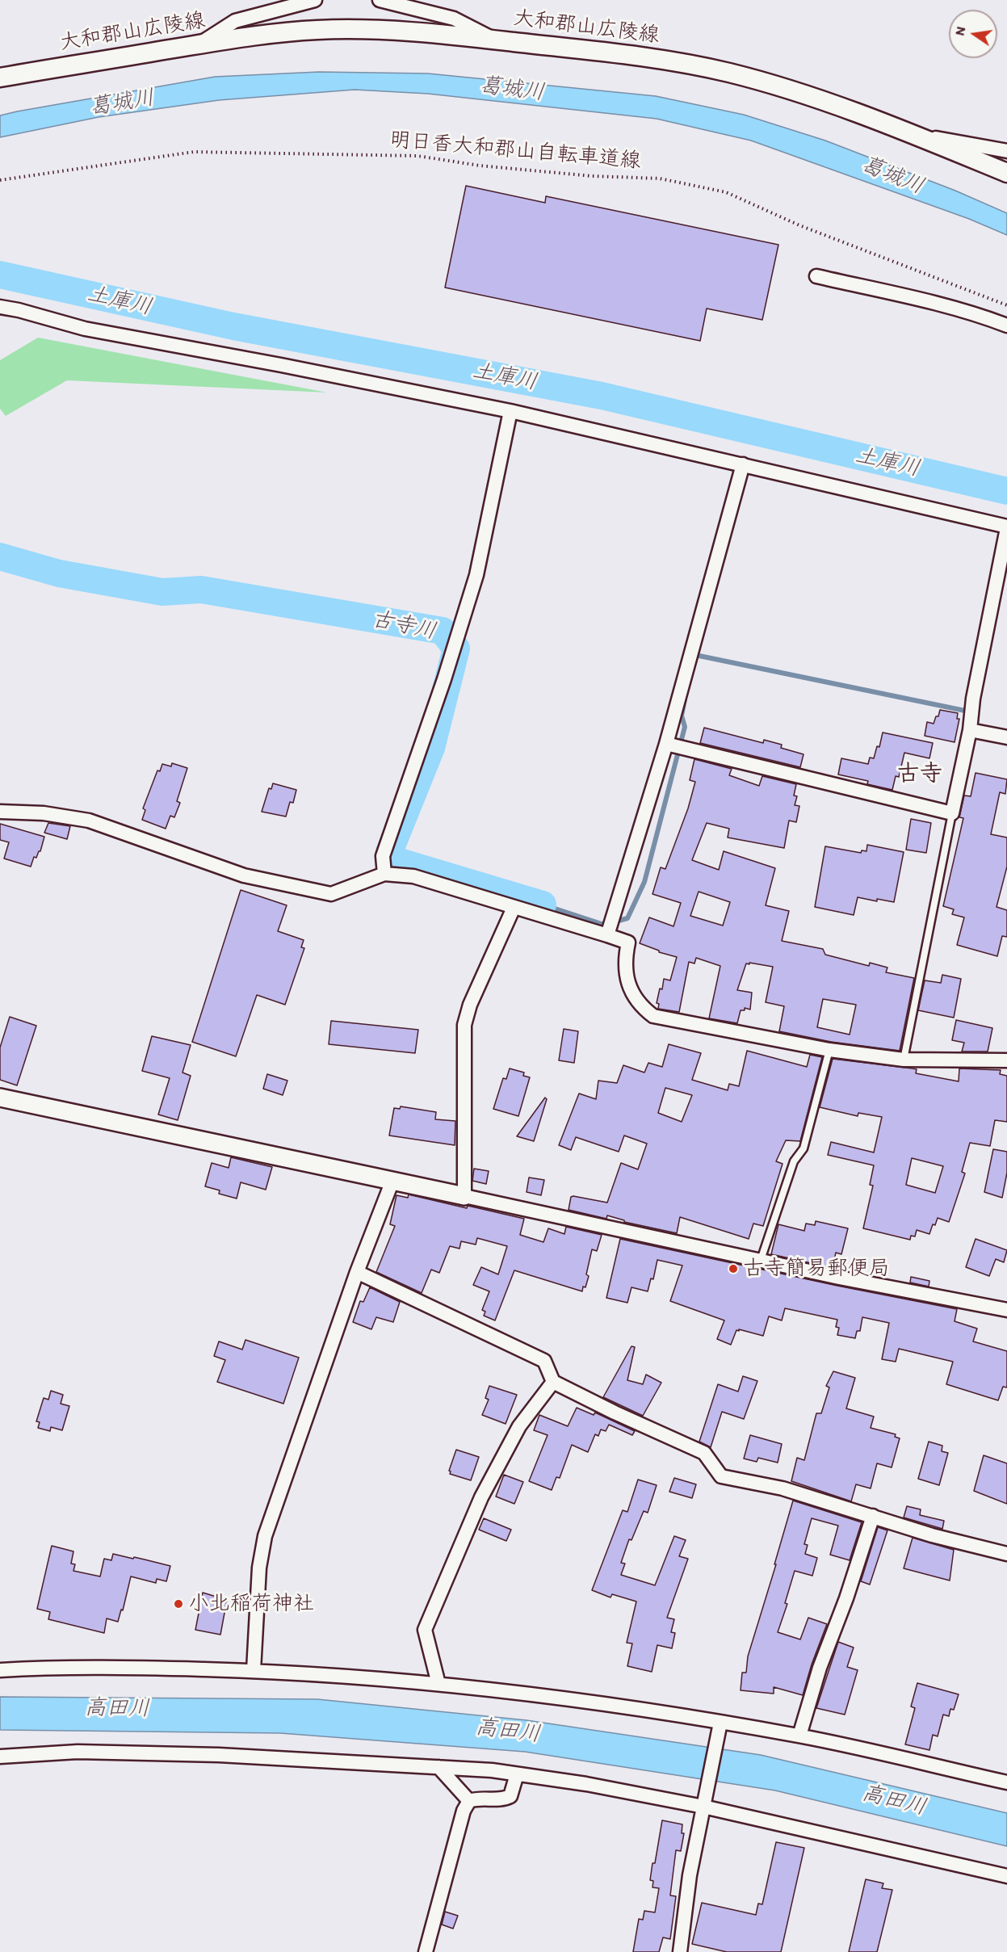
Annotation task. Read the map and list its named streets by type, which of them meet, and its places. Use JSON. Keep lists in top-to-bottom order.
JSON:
{
  "streets": {
    "main road": ["大和郡山広陵線"],
    "path": ["明日香大和郡山自転車道線"]
  },
  "districts": ["古寺"],
  "water": [
    "葛城川",
    "土庫川",
    "古寺川",
    "高田川"
  ],
  "places": ["古寺簡易郵便局", "小北稲荷神社"],
  "north": "left"
}
